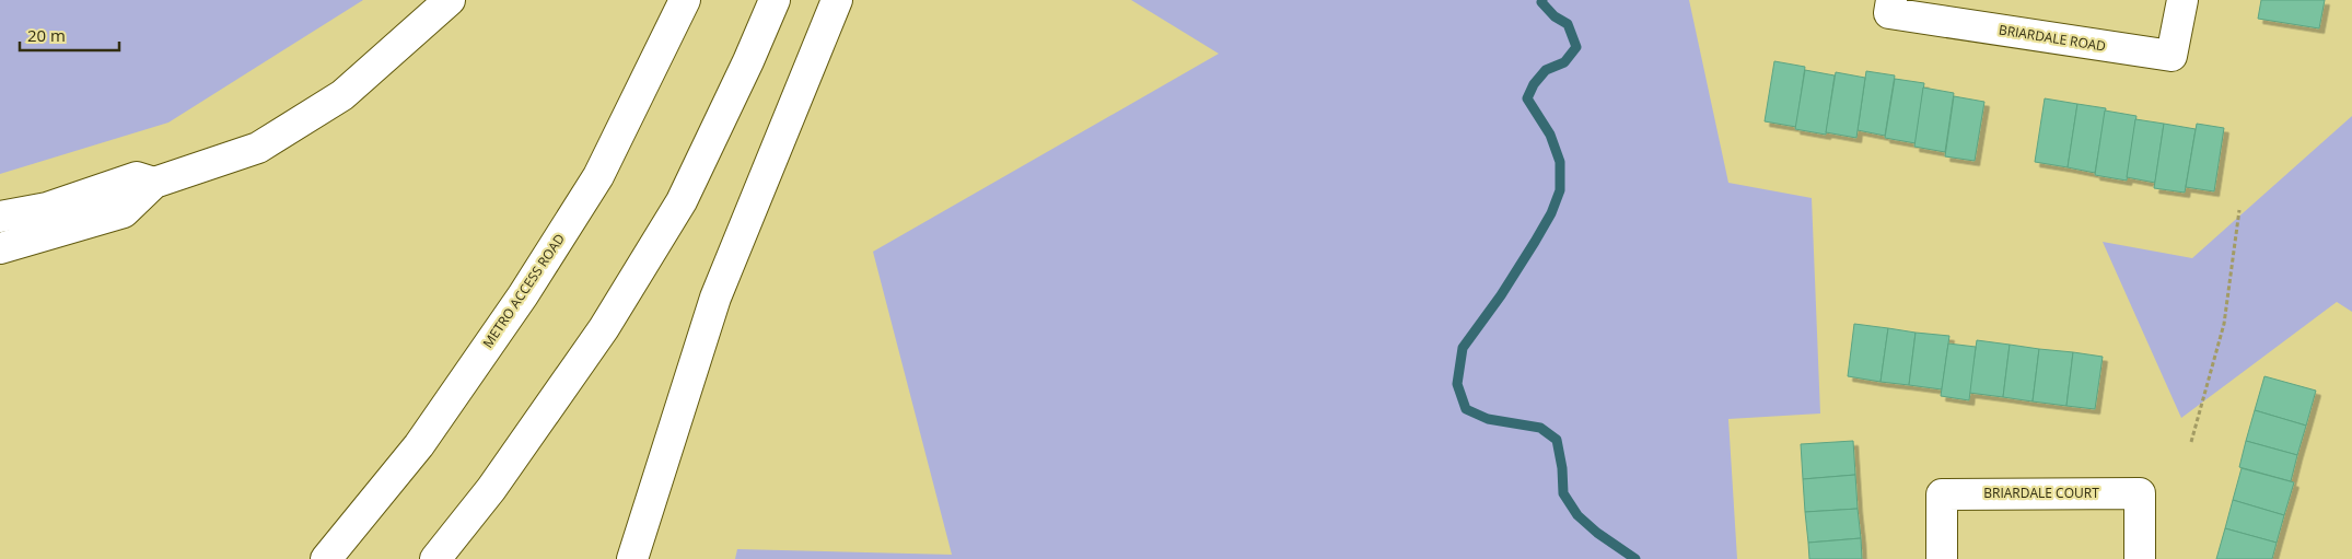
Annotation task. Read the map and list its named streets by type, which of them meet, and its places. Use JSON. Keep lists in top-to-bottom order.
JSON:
{
  "streets": {
    "main road": ["BRIARDALE ROAD", "METRO ACCESS ROAD", "BRIARDALE COURT"]
  },
  "scale_bar": "20 m"
}
